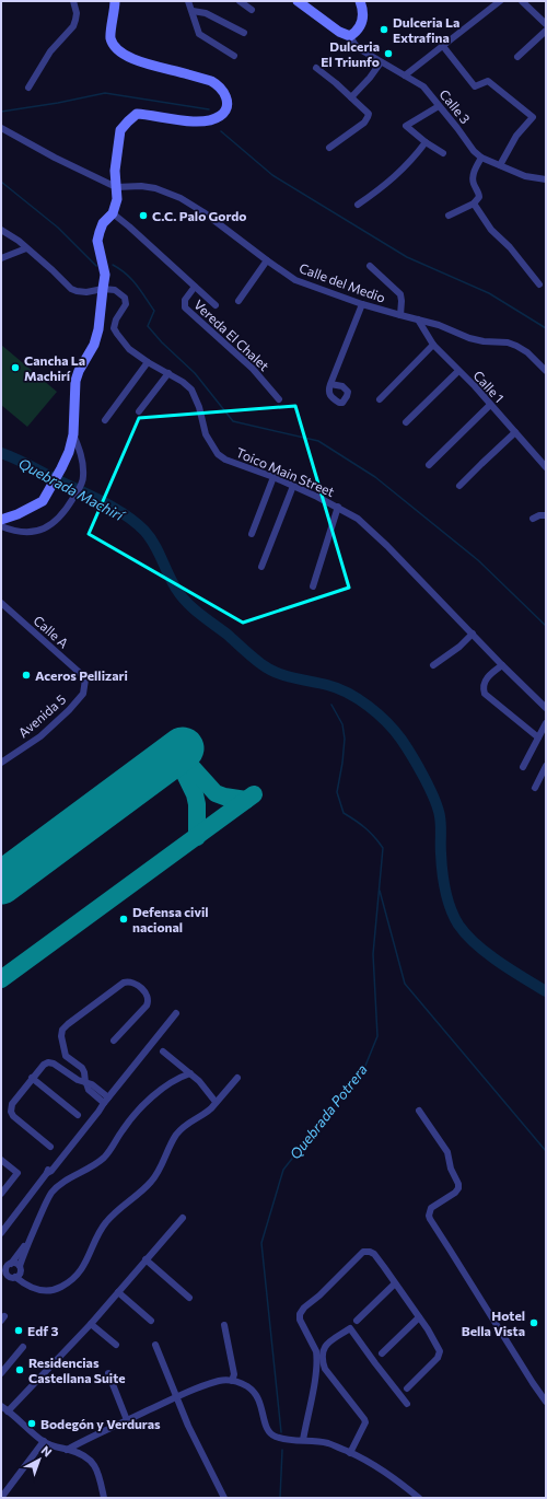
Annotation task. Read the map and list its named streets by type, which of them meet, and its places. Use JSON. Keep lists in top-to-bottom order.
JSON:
{
  "streets": {
    "street": [
      "Calle 3",
      "Calle del Medio",
      "Vereda El Chalet",
      "Calle 1",
      "Toico Main Street",
      "Calle A",
      "Avenida 5"
    ]
  },
  "crossings": [
    ["Calle del Medio", "Calle 1"],
    ["Calle A", "Avenida 5"]
  ],
  "water": ["Quebrada Machirí", "Quebrada Potrera"],
  "places": [
    "Dulceria La Extrafina",
    "Dulceria El Triunfo",
    "C.C. Palo Gordo",
    "Cancha La Machirí",
    "Aceros Pellizari",
    "Defensa civil nacional",
    "Hotel Bella Vista",
    "Edf 3",
    "Residencias Castellana Suite",
    "Bodegón y Verduras"
  ],
  "north": "top right"
}
